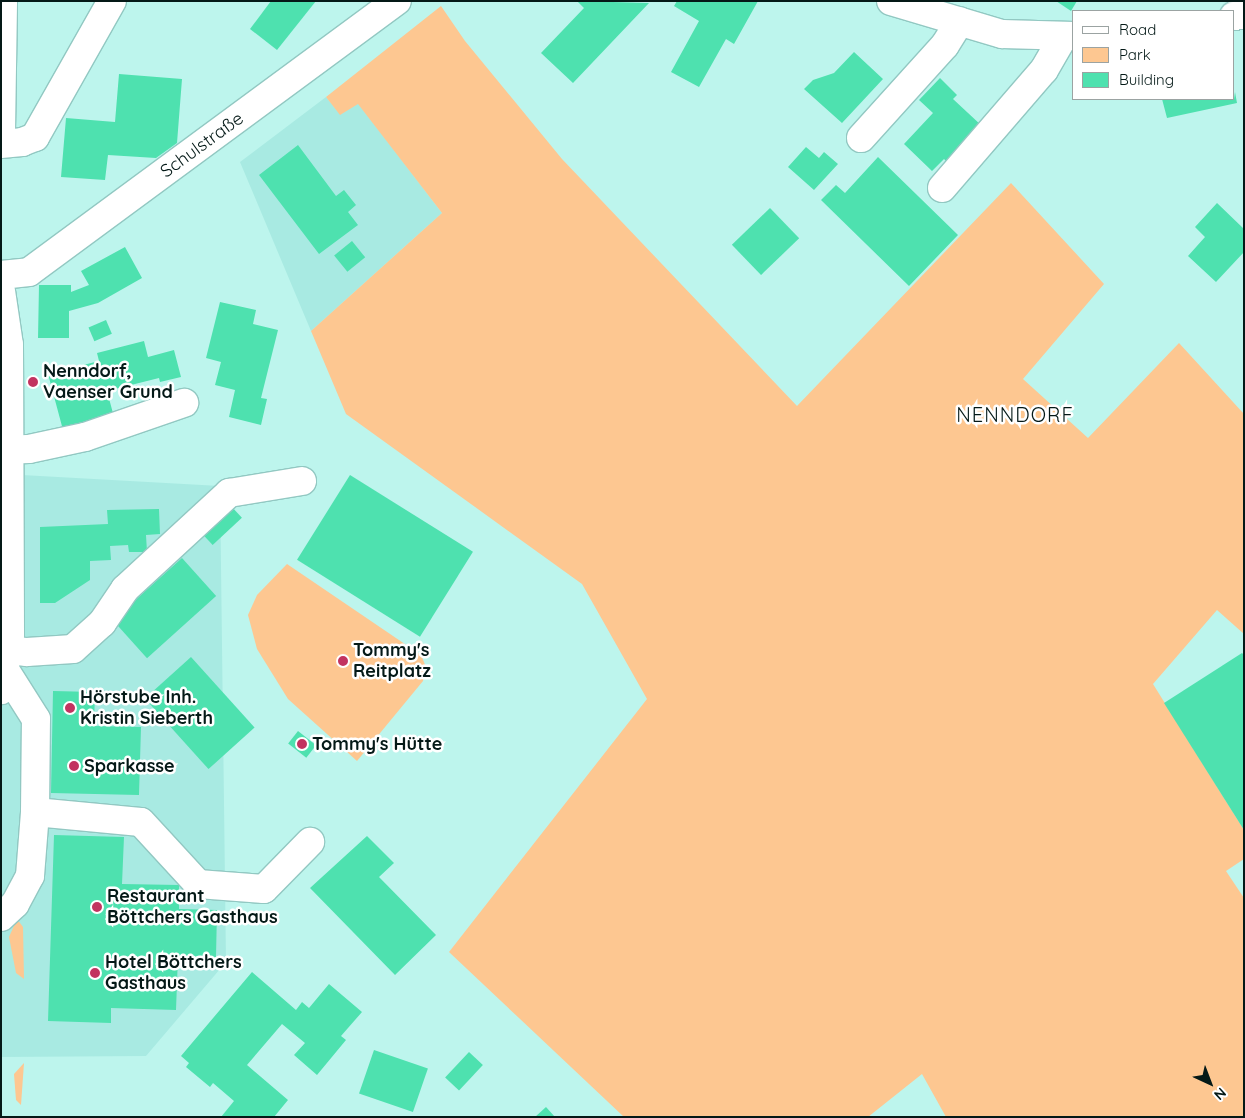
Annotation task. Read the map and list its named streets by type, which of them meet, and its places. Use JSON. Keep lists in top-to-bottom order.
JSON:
{
  "streets": {
    "street": ["Schulstraße"]
  },
  "districts": ["NENNDORF"],
  "places": [
    "Nenndorf, Vaenser Grund",
    "Tommy's Reitplatz",
    "Hörstube Inh. Kristin Sieberth",
    "Tommy's Hütte",
    "Sparkasse",
    "Restaurant Böttchers Gasthaus",
    "Hotel Böttchers Gasthaus"
  ],
  "legend": ["Road", "Park", "Building"],
  "north": "bottom right"
}
